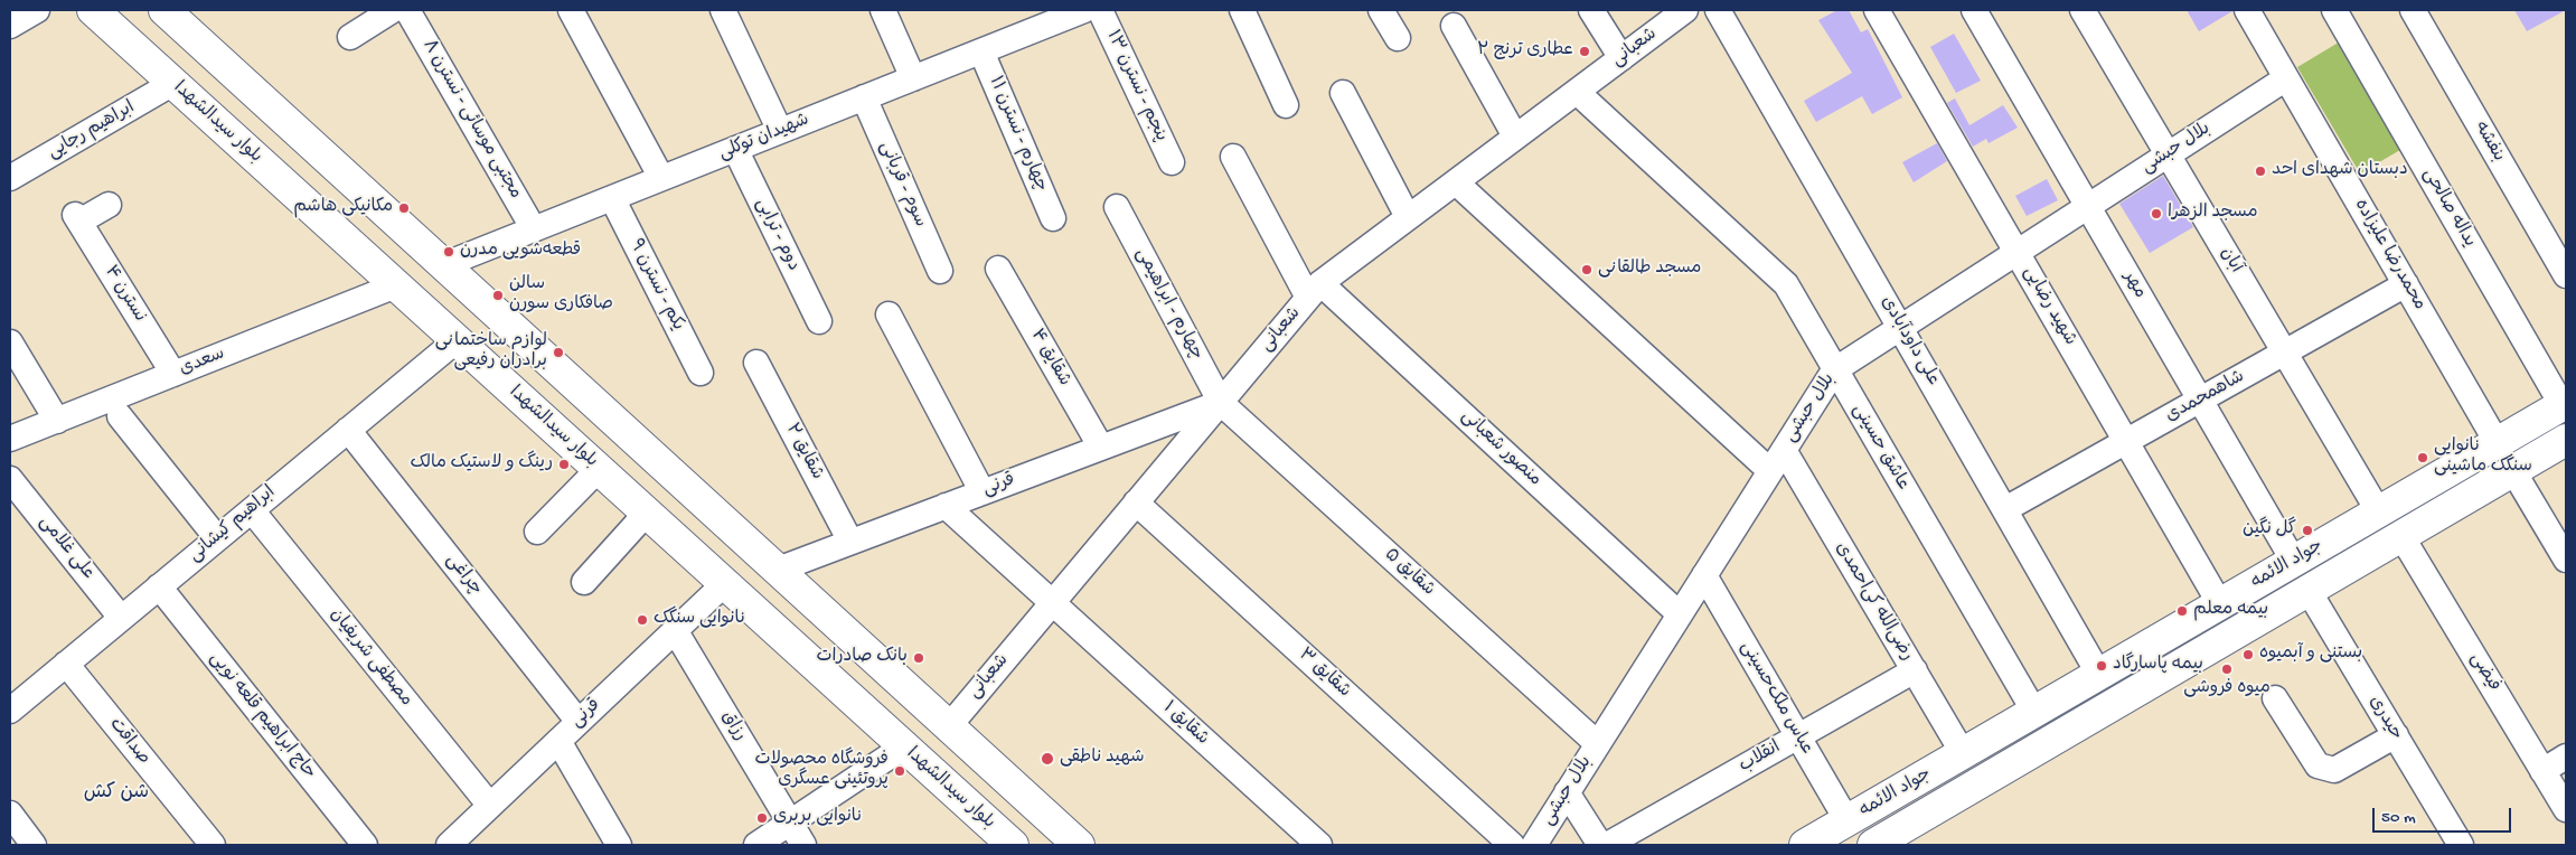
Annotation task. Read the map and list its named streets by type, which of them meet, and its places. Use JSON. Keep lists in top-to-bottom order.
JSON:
{
  "streets": {
    "main road": ["بلوار سیدالشهدا", "جواد الائمه"],
    "street": [
      "شعبانی",
      "پنجم - نسترن ۱۳",
      "مجتبی موسائی - نسترن ۸",
      "ابراهیم رجایی",
      "چهارم - نسترن ۱۱",
      "شهیدان توکلی",
      "بنفشه",
      "بلال حبشی",
      "سوم - قربانی",
      "یداله صالحی",
      "دوم - ترابی",
      "محمدرضا علیزاده",
      "آبان",
      "یکم - نسترن ۹",
      "مهر",
      "نسترن ۴",
      "چهارم - ابراهیمی",
      "شهید رضایی",
      "علی داودآبادی",
      "شقایق ۴",
      "سعدی",
      "شاهمحمدی",
      "عاشق حسینی",
      "منصور شعبانی",
      "شقایق ۲",
      "قرنی",
      "ابراهیم کیشانی",
      "علی غلامی",
      "شقایق ۵",
      "چراغی",
      "رضی‌الله کی‌احمدی",
      "مصطفی شریفیان",
      "فیضی",
      "شقایق ۳",
      "عباس ملک‌حسینی",
      "حاج ابراهیم قلعه نویی",
      "حیدری",
      "شقایق ۱",
      "رزاق",
      "صداقت",
      "انقلاب"
    ]
  },
  "crossings": [
    ["شعبانی", "چهارم - ابراهیمی"],
    ["شعبانی", "عاشق حسینی"],
    ["شعبانی", "منصور شعبانی"],
    ["شعبانی", "قرنی"],
    ["شعبانی", "شقایق ۵"],
    ["شعبانی", "شقایق ۳"],
    ["شعبانی", "شقایق ۱"],
    ["مجتبی موسائی - نسترن ۸", "شهیدان توکلی"],
    ["بلوار سیدالشهدا", "ابراهیم رجایی"],
    ["بلوار سیدالشهدا", "سعدی"],
    ["بلوار سیدالشهدا", "قرنی"],
    ["بلوار سیدالشهدا", "ابراهیم کیشانی"],
    ["چهارم - نسترن ۱۱", "شهیدان توکلی"],
    ["شهیدان توکلی", "سوم - قربانی"],
    ["شهیدان توکلی", "دوم - ترابی"],
    ["شهیدان توکلی", "یکم - نسترن ۹"],
    ["بلال حبشی", "محمدرضا علیزاده"],
    ["بلال حبشی", "آبان"],
    ["بلال حبشی", "مهر"],
    ["بلال حبشی", "شهید رضایی"],
    ["بلال حبشی", "علی داودآبادی"],
    ["بلال حبشی", "عاشق حسینی"],
    ["بلال حبشی", "منصور شعبانی"],
    ["بلال حبشی", "شقایق ۵"],
    ["بلال حبشی", "رضی‌الله کی‌احمدی"],
    ["بلال حبشی", "عباس ملک‌حسینی"],
    ["یداله صالحی", "جواد الائمه"],
    ["محمدرضا علیزاده", "شاهمحمدی"],
    ["محمدرضا علیزاده", "جواد الائمه"],
    ["آبان", "شاهمحمدی"],
    ["آبان", "جواد الائمه"],
    ["مهر", "شاهمحمدی"],
    ["مهر", "جواد الائمه"],
    ["نسترن ۴", "سعدی"],
    ["چهارم - ابراهیمی", "قرنی"],
    ["چهارم - ابراهیمی", "شقایق ۵"],
    ["شهید رضایی", "شاهمحمدی"],
    ["شهید رضایی", "جواد الائمه"],
    ["علی داودآبادی", "شاهمحمدی"],
    ["علی داودآبادی", "جواد الائمه"],
    ["شقایق ۴", "قرنی"],
    ["عاشق حسینی", "جواد الائمه"],
    ["شقایق ۲", "قرنی"],
    ["قرنی", "شقایق ۵"],
    ["قرنی", "چراغی"],
    ["قرنی", "مصطفی شریفیان"],
    ["قرنی", "شقایق ۱"],
    ["قرنی", "رزاق"],
    ["ابراهیم کیشانی", "علی غلامی"],
    ["ابراهیم کیشانی", "چراغی"],
    ["ابراهیم کیشانی", "مصطفی شریفیان"],
    ["ابراهیم کیشانی", "حاج ابراهیم قلعه نویی"],
    ["ابراهیم کیشانی", "صداقت"],
    ["جواد الائمه", "رضی‌الله کی‌احمدی"],
    ["جواد الائمه", "فیضی"],
    ["جواد الائمه", "عباس ملک‌حسینی"],
    ["جواد الائمه", "حیدری"],
    ["رضی‌الله کی‌احمدی", "انقلاب"],
    ["عباس ملک‌حسینی", "انقلاب"]
  ],
  "districts": ["شن کش"],
  "places": [
    "عطاری ترنج ۲",
    "دبستان شهدای احد",
    "مکانیکی هاشم",
    "مسجد الزهرا",
    "قطعه‌شویی مدرن",
    "مسجد طالقانی",
    "سالن صافکاری سورن",
    "لوازم ساختمانی برادران رفیعی",
    "نانوایی سنگک ماشینی",
    "رینگ و لاستیک مالک",
    "گل نگین",
    "بیمه معلم",
    "نانوایی سنگک",
    "بستنی و آبمیوه",
    "بانک صادرات",
    "بیمه پاسارگاد",
    "میوه فروشی",
    "شهید ناطقی",
    "فروشگاه محصولات پروتئینی عسگری",
    "نانوایی بربری"
  ],
  "scale_bar": "50 m"
}
